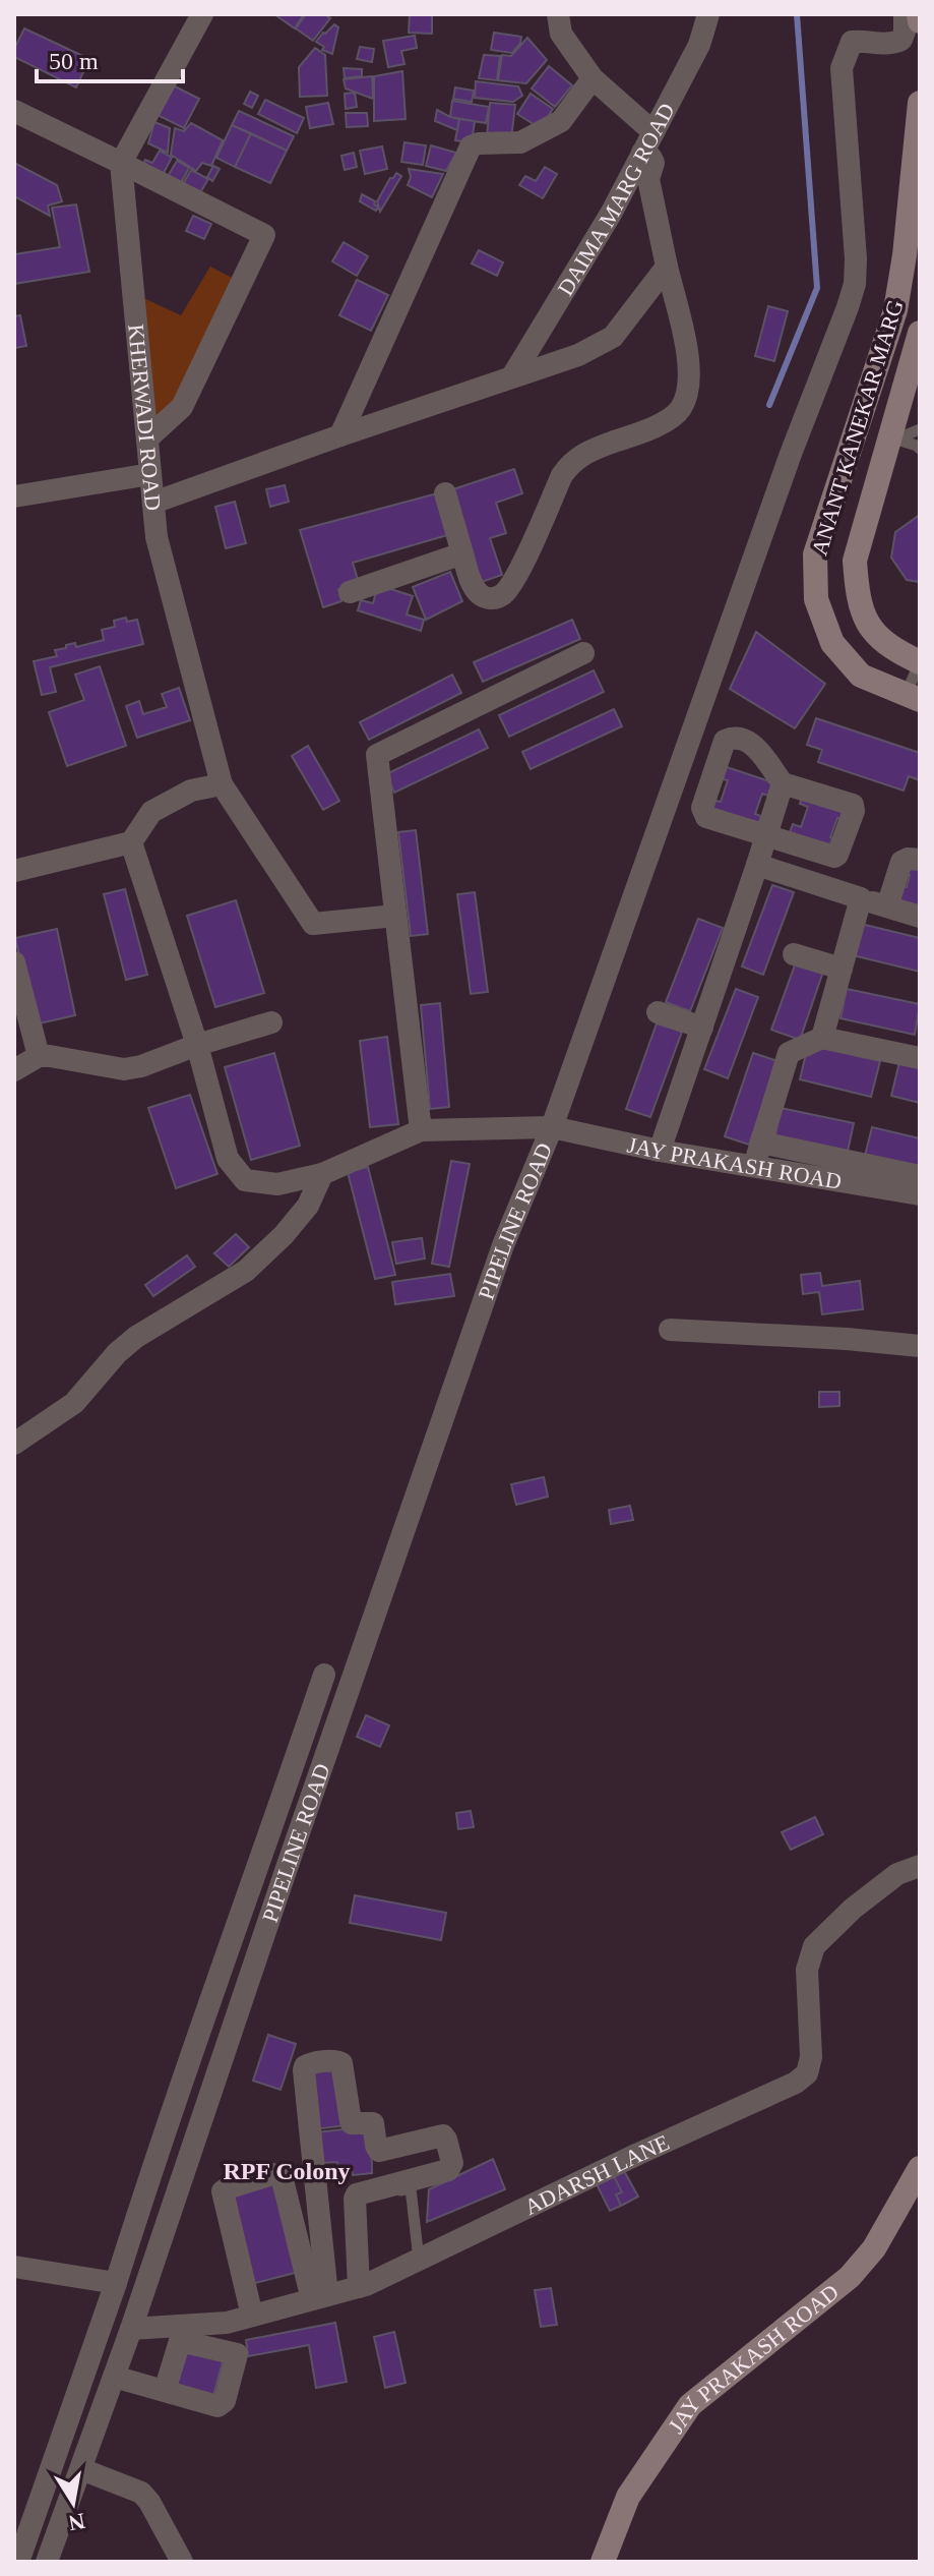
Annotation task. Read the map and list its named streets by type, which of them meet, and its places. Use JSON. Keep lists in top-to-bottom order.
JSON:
{
  "streets": {
    "street": [
      "DAIMA MARG ROAD",
      "KHERWADI ROAD",
      "ANANT KANEKAR MARG",
      "JAY PRAKASH ROAD",
      "PIPELINE ROAD",
      "ADARSH LANE"
    ]
  },
  "crossings": [
    ["JAY PRAKASH ROAD", "PIPELINE ROAD"],
    ["PIPELINE ROAD", "ADARSH LANE"]
  ],
  "districts": ["RPF Colony"],
  "scale_bar": "50 m",
  "north": "bottom"
}
